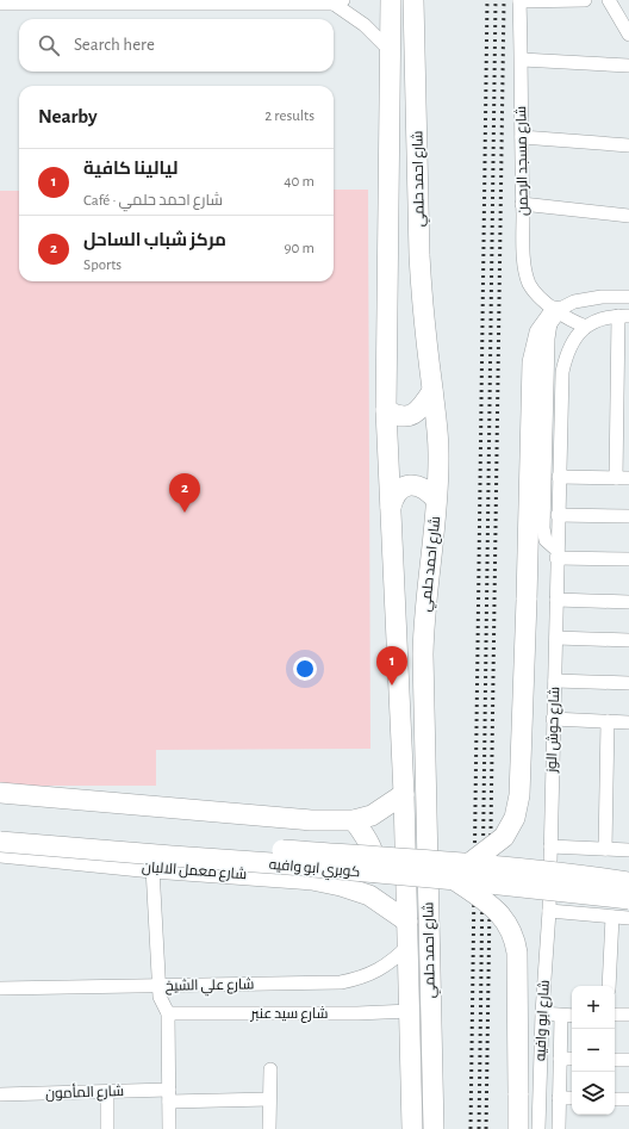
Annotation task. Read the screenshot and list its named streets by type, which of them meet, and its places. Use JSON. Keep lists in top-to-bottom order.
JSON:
{
  "streets": {
    "main road": ["شارع احمد حلمي", "كوبري ابو وافيه", "شارع معمل الالبان"],
    "street": [
      "شارع مسجد الرحمن",
      "شارع حوش الوز",
      "شارع علي الشيخ",
      "شارع سيد عنبر",
      "شارع ابو وافيه",
      "شارع المأمون"
    ]
  },
  "crossings": [
    ["شارع مسجد الرحمن", "شارع حوش الوز"],
    ["شارع احمد حلمي", "شارع معمل الالبان"],
    ["شارع احمد حلمي", "شارع علي الشيخ"],
    ["شارع احمد حلمي", "شارع سيد عنبر"],
    ["شارع حوش الوز", "شارع ابو وافيه"]
  ],
  "page": {
    "search": "Search here",
    "heading": ["Nearby", "2 results"],
    "list": [
      {
        "mark": "1",
        "name": "ليالينا كافية",
        "note": "Café · شارع احمد حلمي",
        "value": "40 m"
      },
      {
        "mark": "2",
        "name": "مركز شباب الساحل",
        "note": "Sports",
        "value": "90 m"
      }
    ],
    "pins": ["2", "1"],
    "map_buttons": ["+", "−"]
  }
}
